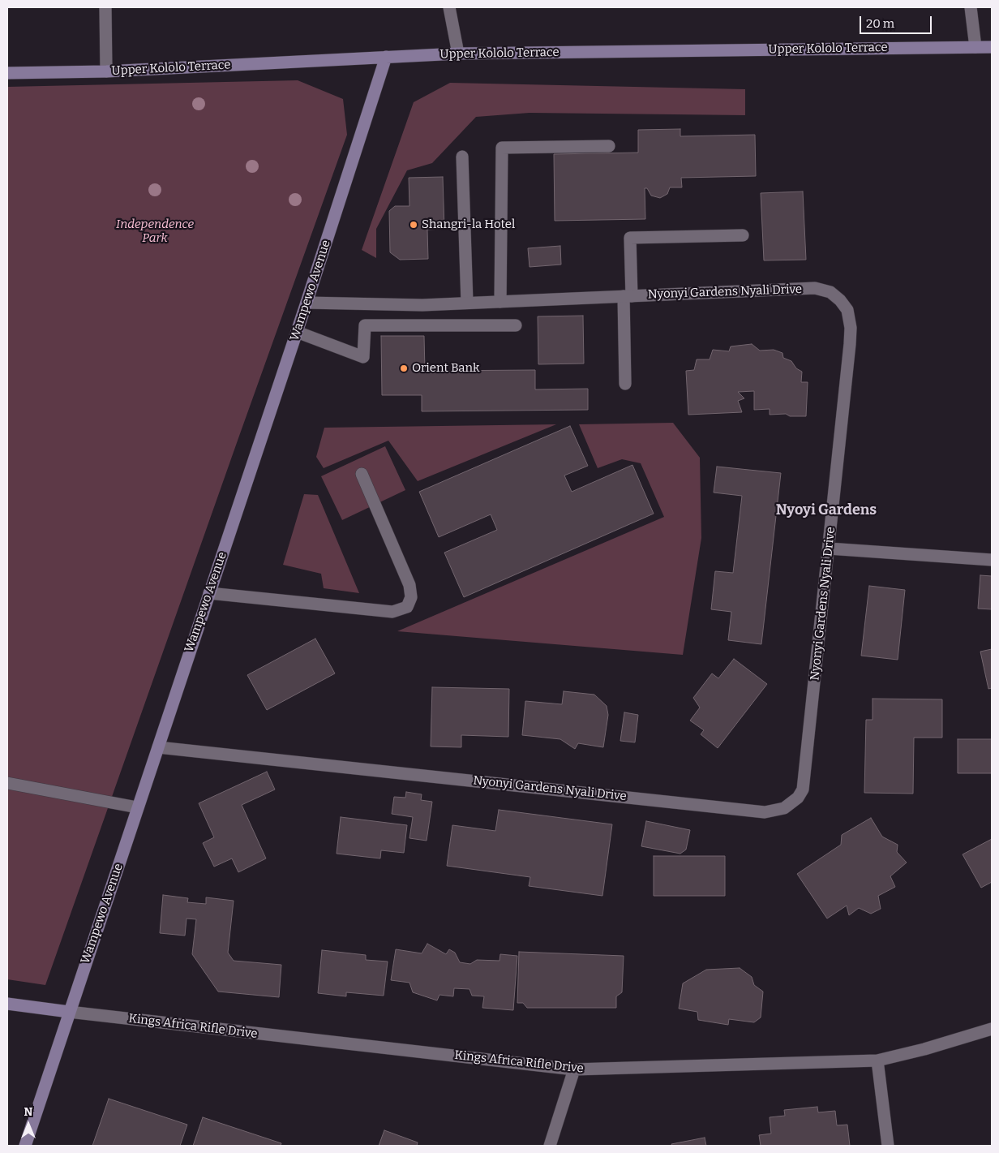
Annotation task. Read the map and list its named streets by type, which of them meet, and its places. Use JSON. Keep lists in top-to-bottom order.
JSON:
{
  "streets": {
    "street": [
      "Upper Kololo Terrace",
      "Wampewo Avenue",
      "Nyonyi Gardens Nyali Drive",
      "Kings Africa Rifle Drive"
    ]
  },
  "crossings": [
    ["Upper Kololo Terrace", "Wampewo Avenue"],
    ["Wampewo Avenue", "Nyonyi Gardens Nyali Drive"],
    ["Wampewo Avenue", "Kings Africa Rifle Drive"]
  ],
  "districts": ["Nyoyi Gardens"],
  "parks": ["Independence Park"],
  "places": ["Shangri-la Hotel", "Orient Bank"],
  "scale_bar": "20 m",
  "north": "top"
}
